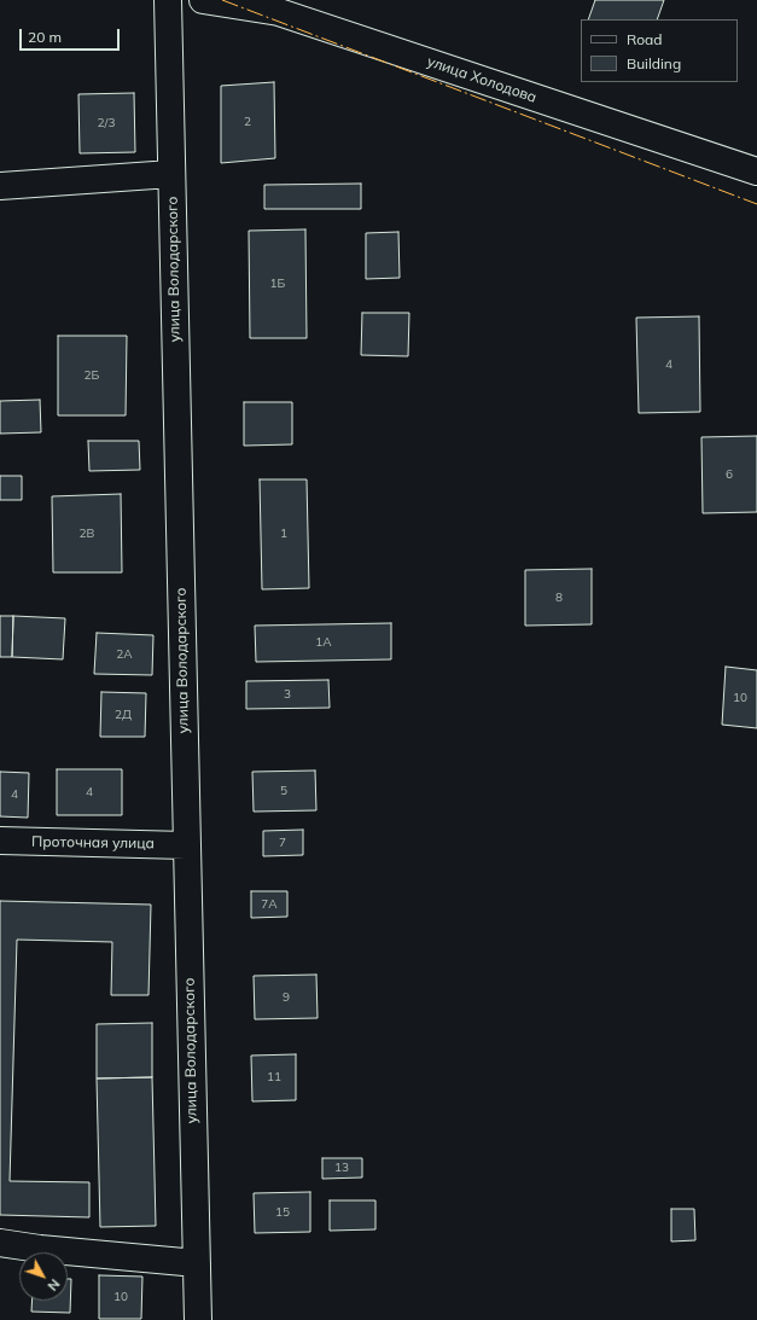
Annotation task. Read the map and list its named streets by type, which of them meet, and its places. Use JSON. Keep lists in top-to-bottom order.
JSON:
{
  "streets": {
    "street": ["улица Холодова", "улица Володарского", "Проточная улица"]
  },
  "crossings": [
    ["улица Володарского", "Проточная улица"]
  ],
  "house_numbers": [
    "2",
    "2/3",
    "1Б",
    "4",
    "2Б",
    "6",
    "2В",
    "1",
    "8",
    "1А",
    "2А",
    "3",
    "10",
    "2Д",
    "5",
    "4",
    "4",
    "7",
    "7А",
    "9",
    "11",
    "13",
    "15",
    "10"
  ],
  "legend": ["Road", "Building"],
  "scale_bar": "20 m",
  "north": "bottom right"
}
